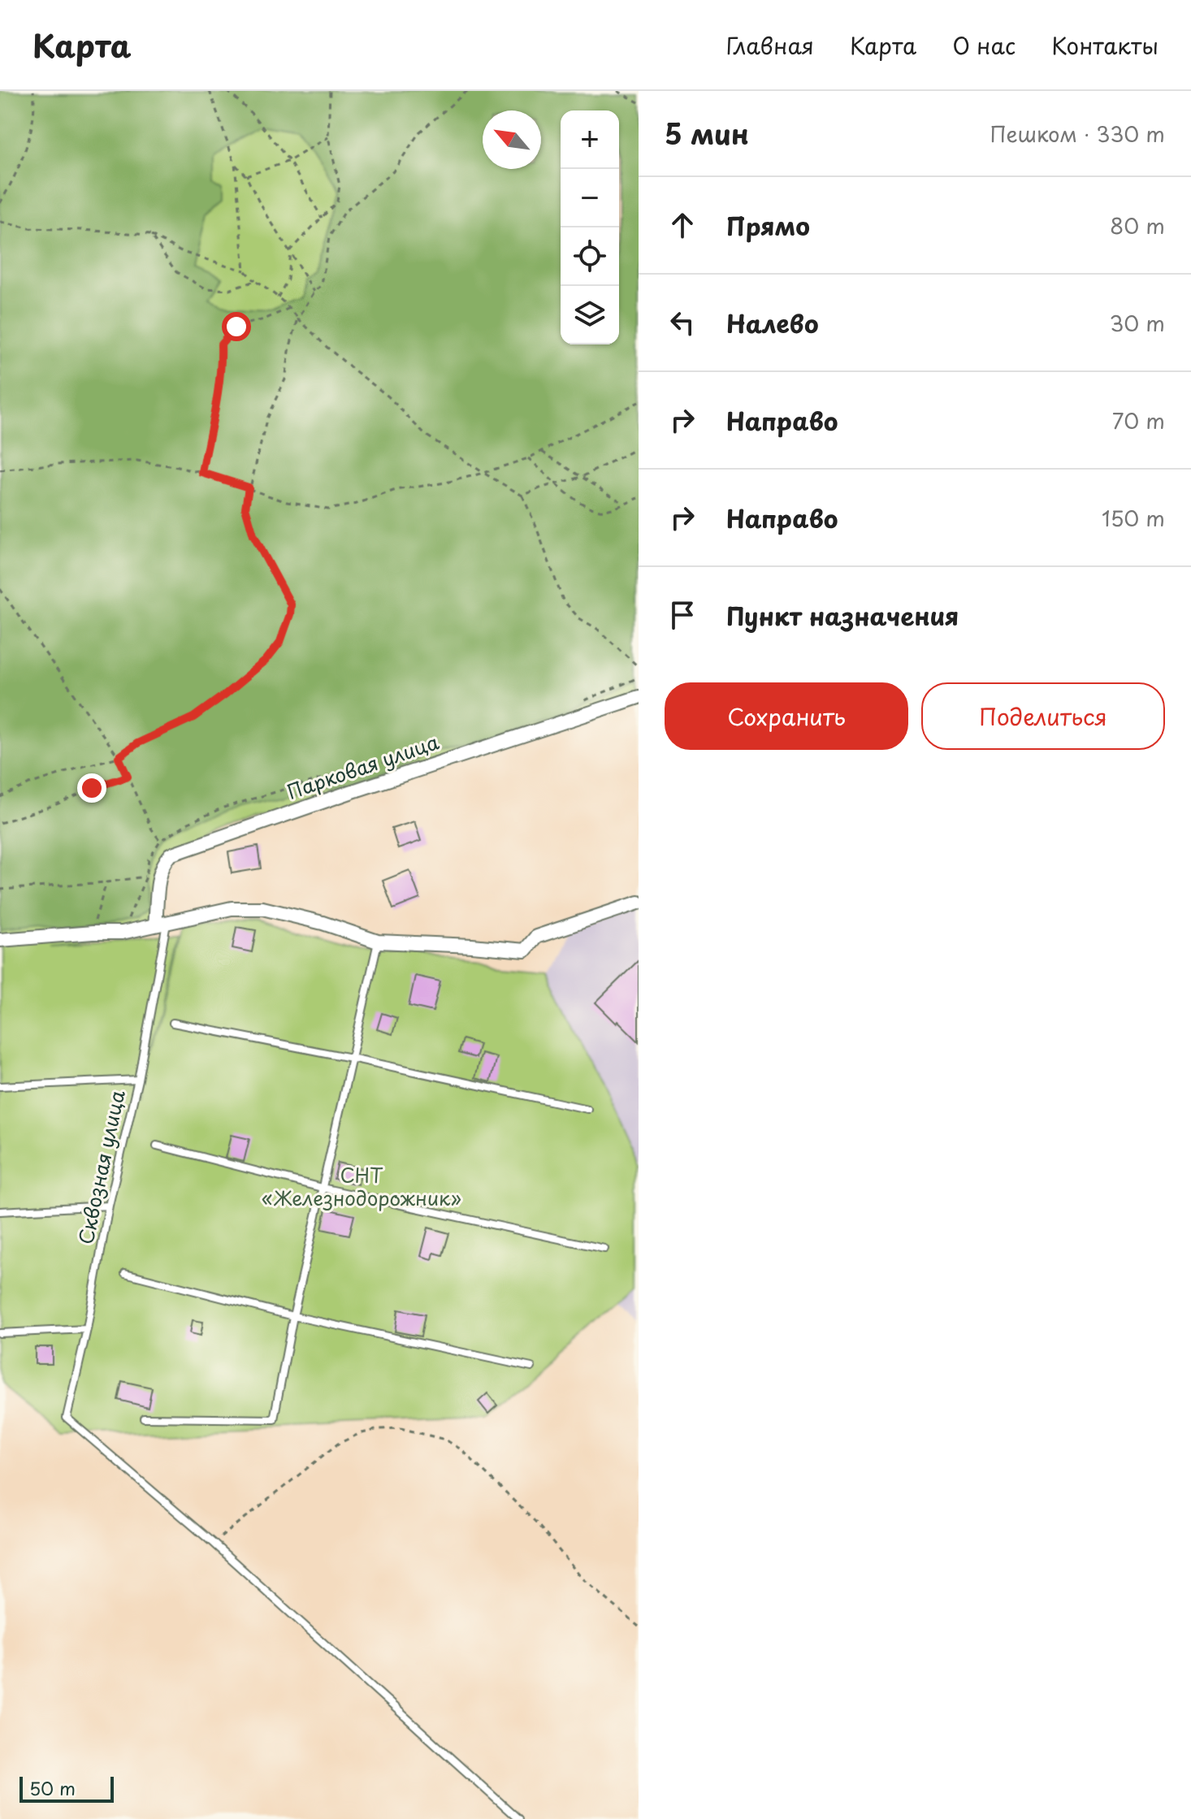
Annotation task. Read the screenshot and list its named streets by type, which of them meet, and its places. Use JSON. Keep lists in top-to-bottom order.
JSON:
{
  "streets": {
    "street": ["Парковая улица"],
    "lane": ["Сквозная улица"]
  },
  "crossings": [
    ["Парковая улица", "Сквозная улица"]
  ],
  "parks": ["СНТ «Железнодорожник»"],
  "scale_bar": "50 m",
  "north": "top left",
  "page": {
    "header": "Карта",
    "nav": [
      "Главная",
      "Карта",
      "О нас",
      "Контакты"
    ],
    "heading": ["5 мин", "Пешком · 330 m"],
    "map_buttons": ["+", "−"],
    "list": [
      ["Прямо", "80 m"],
      ["Налево", "30 m"],
      ["Направо", "70 m"],
      ["Направо", "150 m"],
      "Пункт назначения"
    ],
    "buttons": ["Сохранить", "Поделиться"],
    "scale": "50 m"
  }
}
